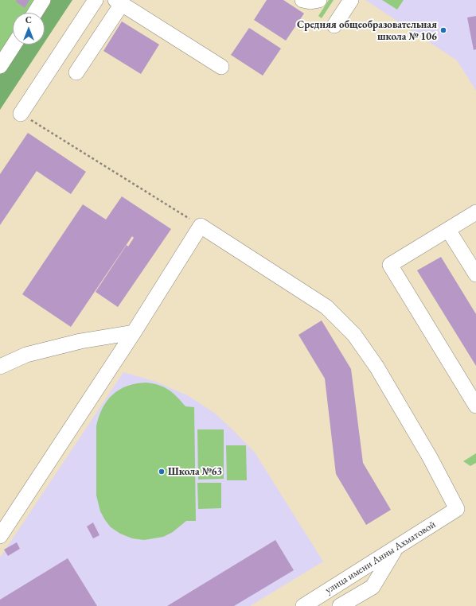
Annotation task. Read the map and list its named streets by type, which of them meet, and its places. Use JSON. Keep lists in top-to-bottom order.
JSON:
{
  "streets": {
    "street": ["улица имени Анны Ахматовой"]
  },
  "places": ["Средняя общеобразовательная школа № 106", "Школа №63"],
  "north": "top"
}
